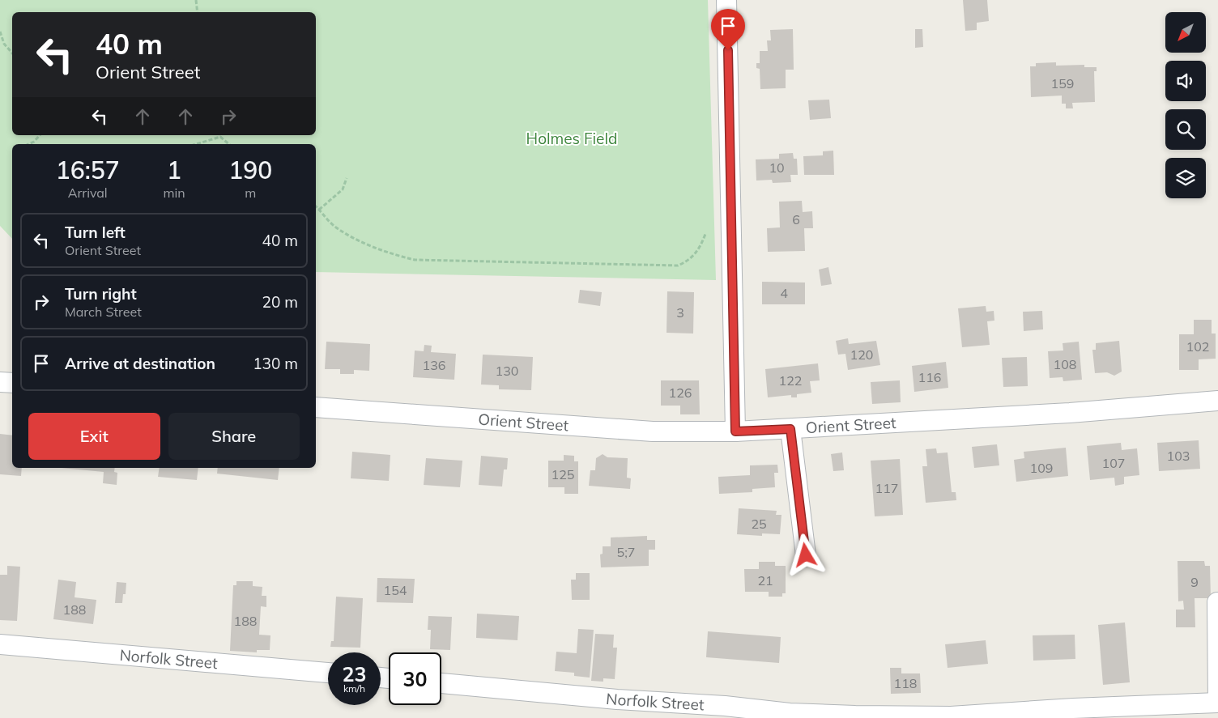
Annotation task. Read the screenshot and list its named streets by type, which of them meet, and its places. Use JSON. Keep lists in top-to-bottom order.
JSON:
{
  "streets": {
    "street": ["Orient Street", "Norfolk Street"]
  },
  "parks": ["Holmes Field"],
  "house_numbers": [
    "159",
    "10",
    "6",
    "4",
    "3",
    "102",
    "120",
    "108",
    "136",
    "130",
    "116",
    "122",
    "126",
    "103",
    "107",
    "109",
    "125",
    "117",
    "25",
    "5;7",
    "21",
    "9",
    "154",
    "188",
    "188",
    "118"
  ],
  "north": "bottom left",
  "page": {
    "turn": ["40 m", "Orient Street"],
    "eta": [
      "16:57",
      "Arrival",
      "1",
      "min",
      "190",
      "m"
    ],
    "list": [
      {
        "name": "Turn left",
        "note": "Orient Street",
        "value": "40 m"
      },
      {
        "name": "Turn right",
        "note": "March Street",
        "value": "20 m"
      },
      {
        "name": "Arrive at destination",
        "value": "130 m"
      }
    ],
    "buttons": ["Exit", "Share"],
    "speed": "23 km/h",
    "limit": "30"
  }
}
